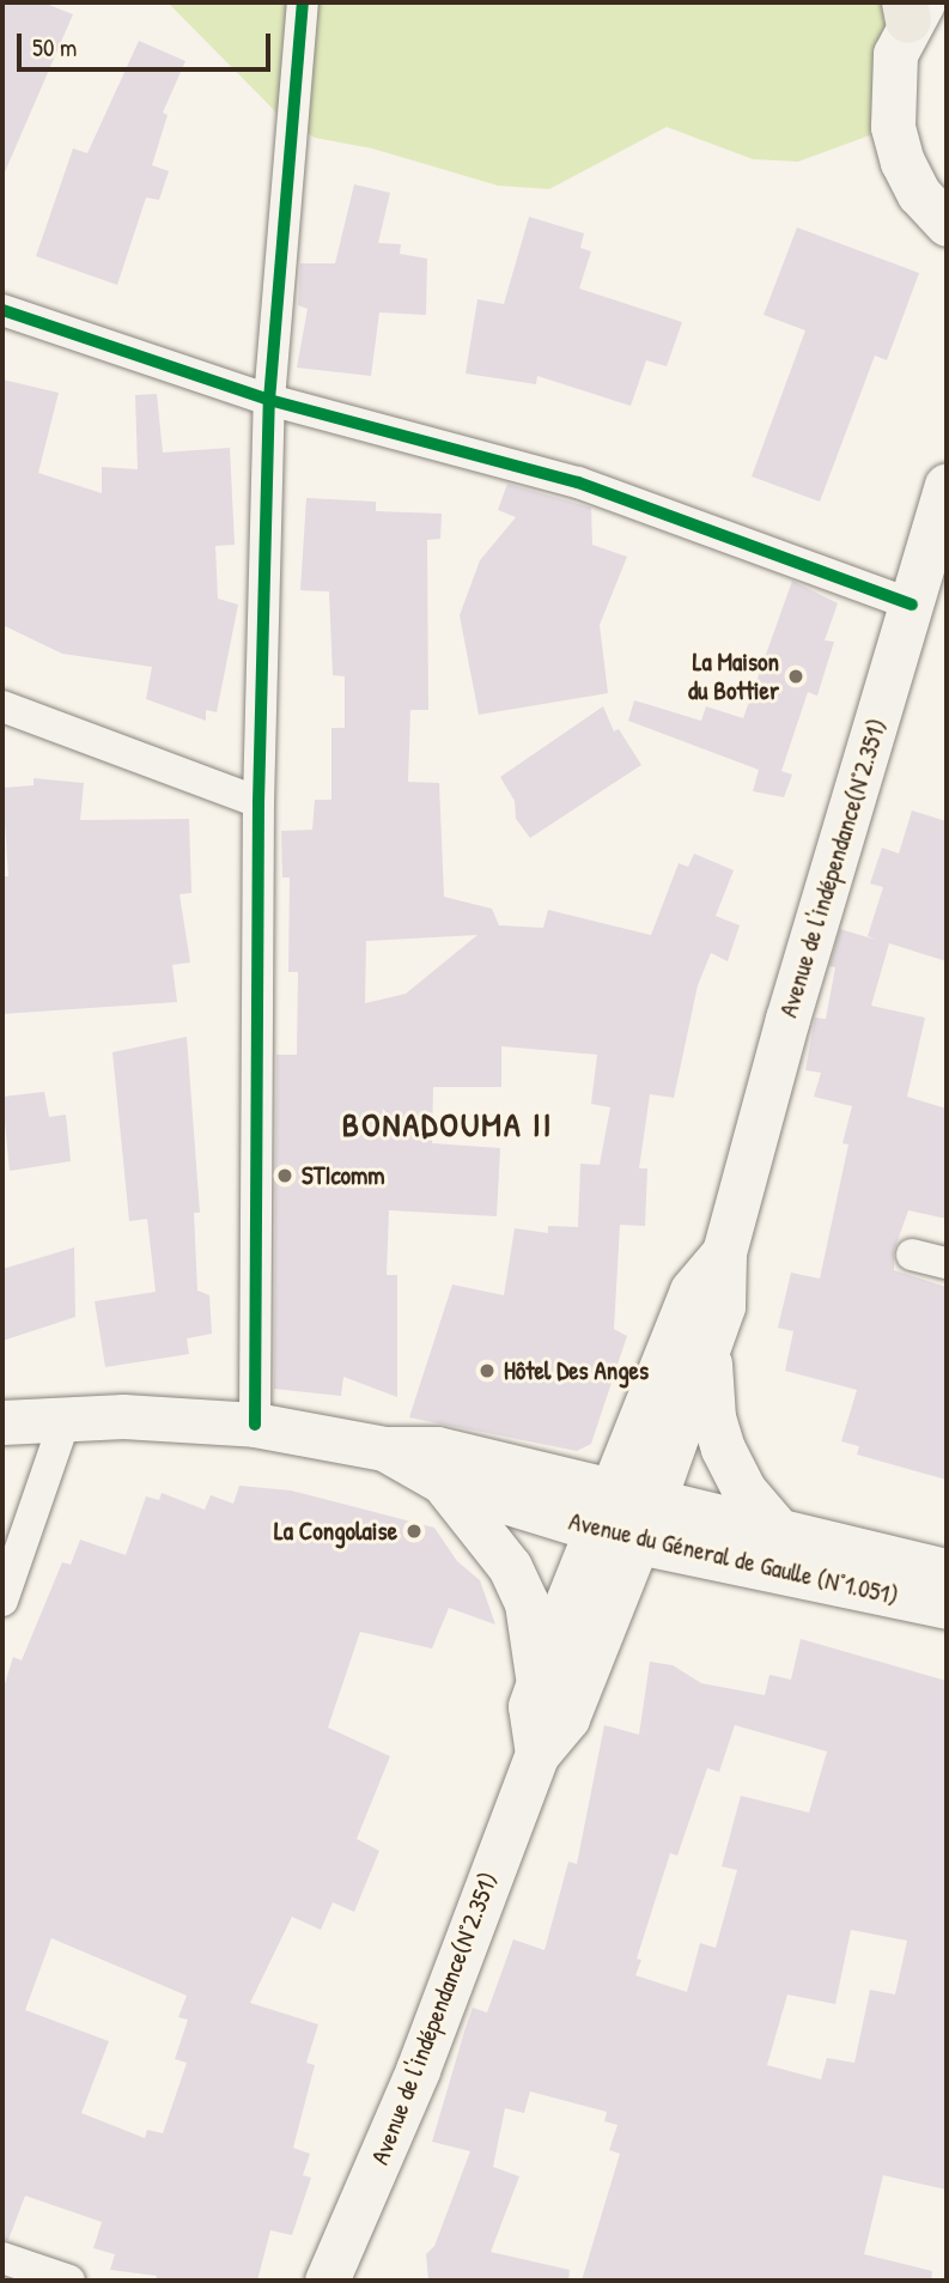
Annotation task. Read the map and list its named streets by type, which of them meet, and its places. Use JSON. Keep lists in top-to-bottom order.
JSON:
{
  "streets": {
    "main road": ["Avenue de l'indépendance(N°2.351)", "Avenue du Géneral de Gaulle (N°1.051)"]
  },
  "crossings": [
    ["Avenue de l'indépendance(N°2.351)", "Avenue du Géneral de Gaulle (N°1.051)"]
  ],
  "districts": ["BONADOUMA II"],
  "places": [
    "La Maison du Bottier",
    "STIcomm",
    "Hôtel Des Anges",
    "La Congolaise"
  ],
  "scale_bar": "50 m"
}
